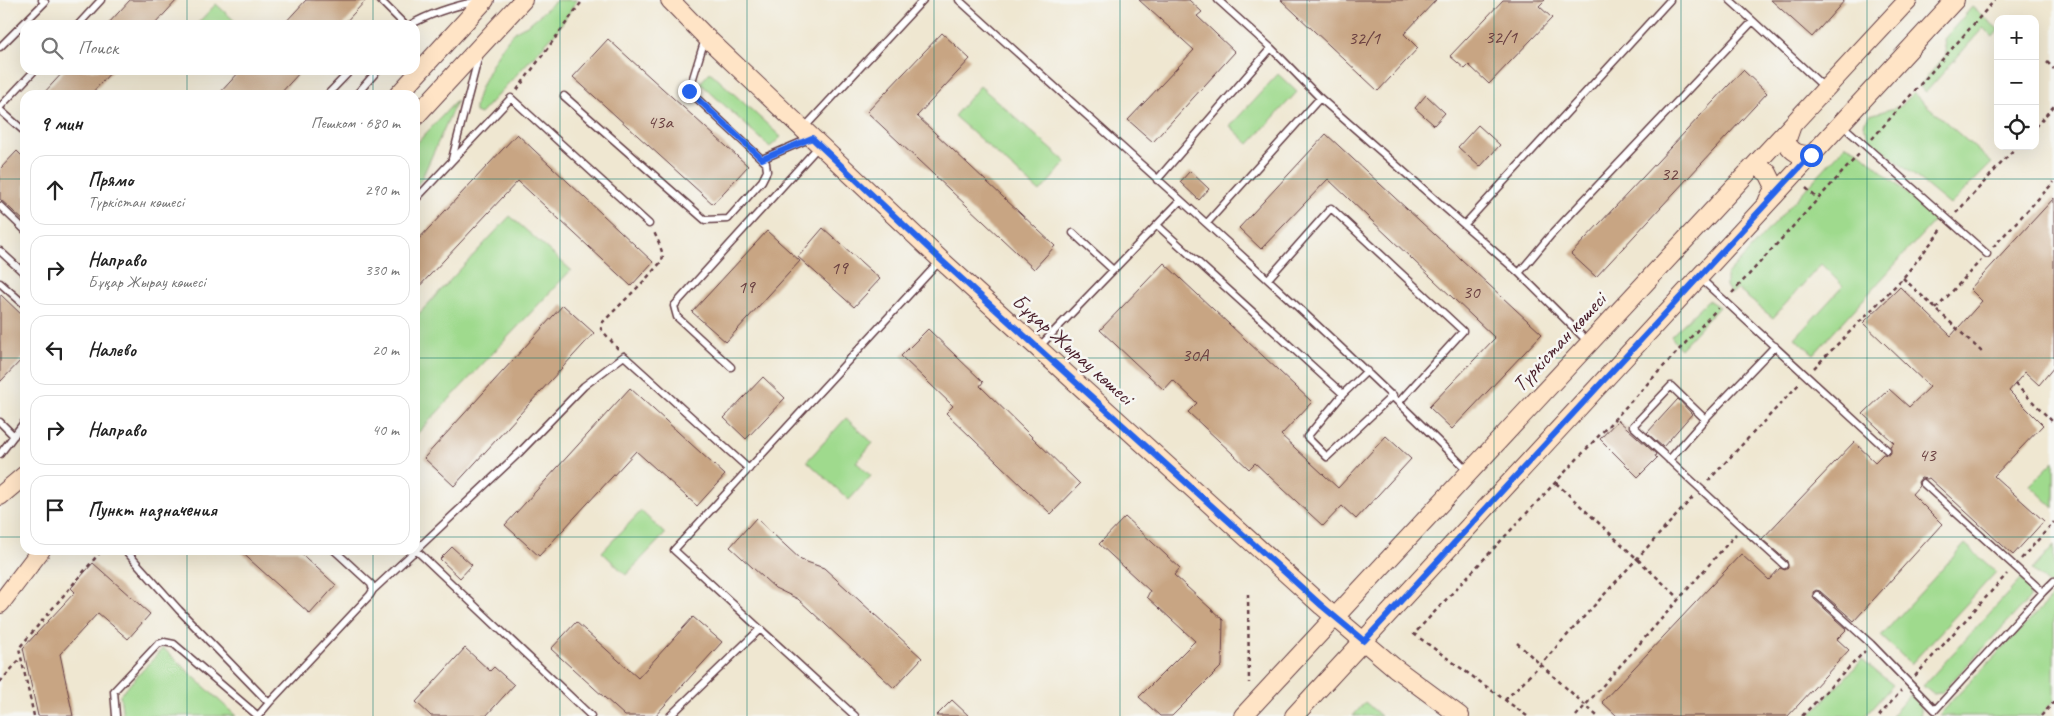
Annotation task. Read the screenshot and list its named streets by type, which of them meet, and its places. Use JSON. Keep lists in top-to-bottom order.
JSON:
{
  "streets": {
    "main road": ["Түркістан көшесі", "Бұқар Жырау көшесі"]
  },
  "crossings": [
    ["Түркістан көшесі", "Бұқар Жырау көшесі"]
  ],
  "house_numbers": [
    "32/1",
    "32/1",
    "43а",
    "32",
    "19",
    "19",
    "30",
    "30А",
    "43"
  ],
  "page": {
    "map_buttons": ["+", "−"],
    "search": "Поиск",
    "heading": ["9 мин", "Пешком · 680 m"],
    "list": [
      ["Прямо", "Түркістан көшесі", "290 m"],
      ["Направо", "Бұқар Жырау көшесі", "330 m"],
      ["Налево", "20 m"],
      ["Направо", "40 m"],
      "Пункт назначения"
    ]
  }
}
